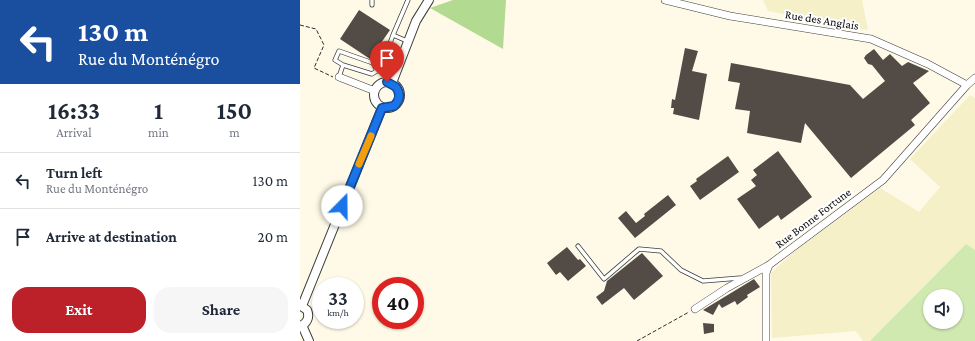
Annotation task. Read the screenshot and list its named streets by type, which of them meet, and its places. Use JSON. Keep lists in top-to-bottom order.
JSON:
{
  "streets": {
    "street": ["Rue des Anglais", "Rue Bonne Fortune"]
  },
  "crossings": [
    ["Rue des Anglais", "Rue Bonne Fortune"]
  ],
  "page": {
    "turn": ["130 m", "Rue du Monténégro"],
    "eta": [
      "16:33",
      "Arrival",
      "1",
      "min",
      "150",
      "m"
    ],
    "list": [
      {
        "name": "Turn left",
        "note": "Rue du Monténégro",
        "value": "130 m"
      },
      {
        "name": "Arrive at destination",
        "value": "20 m"
      }
    ],
    "speed": "33 km/h",
    "limit": "40",
    "buttons": ["Exit", "Share"]
  }
}
